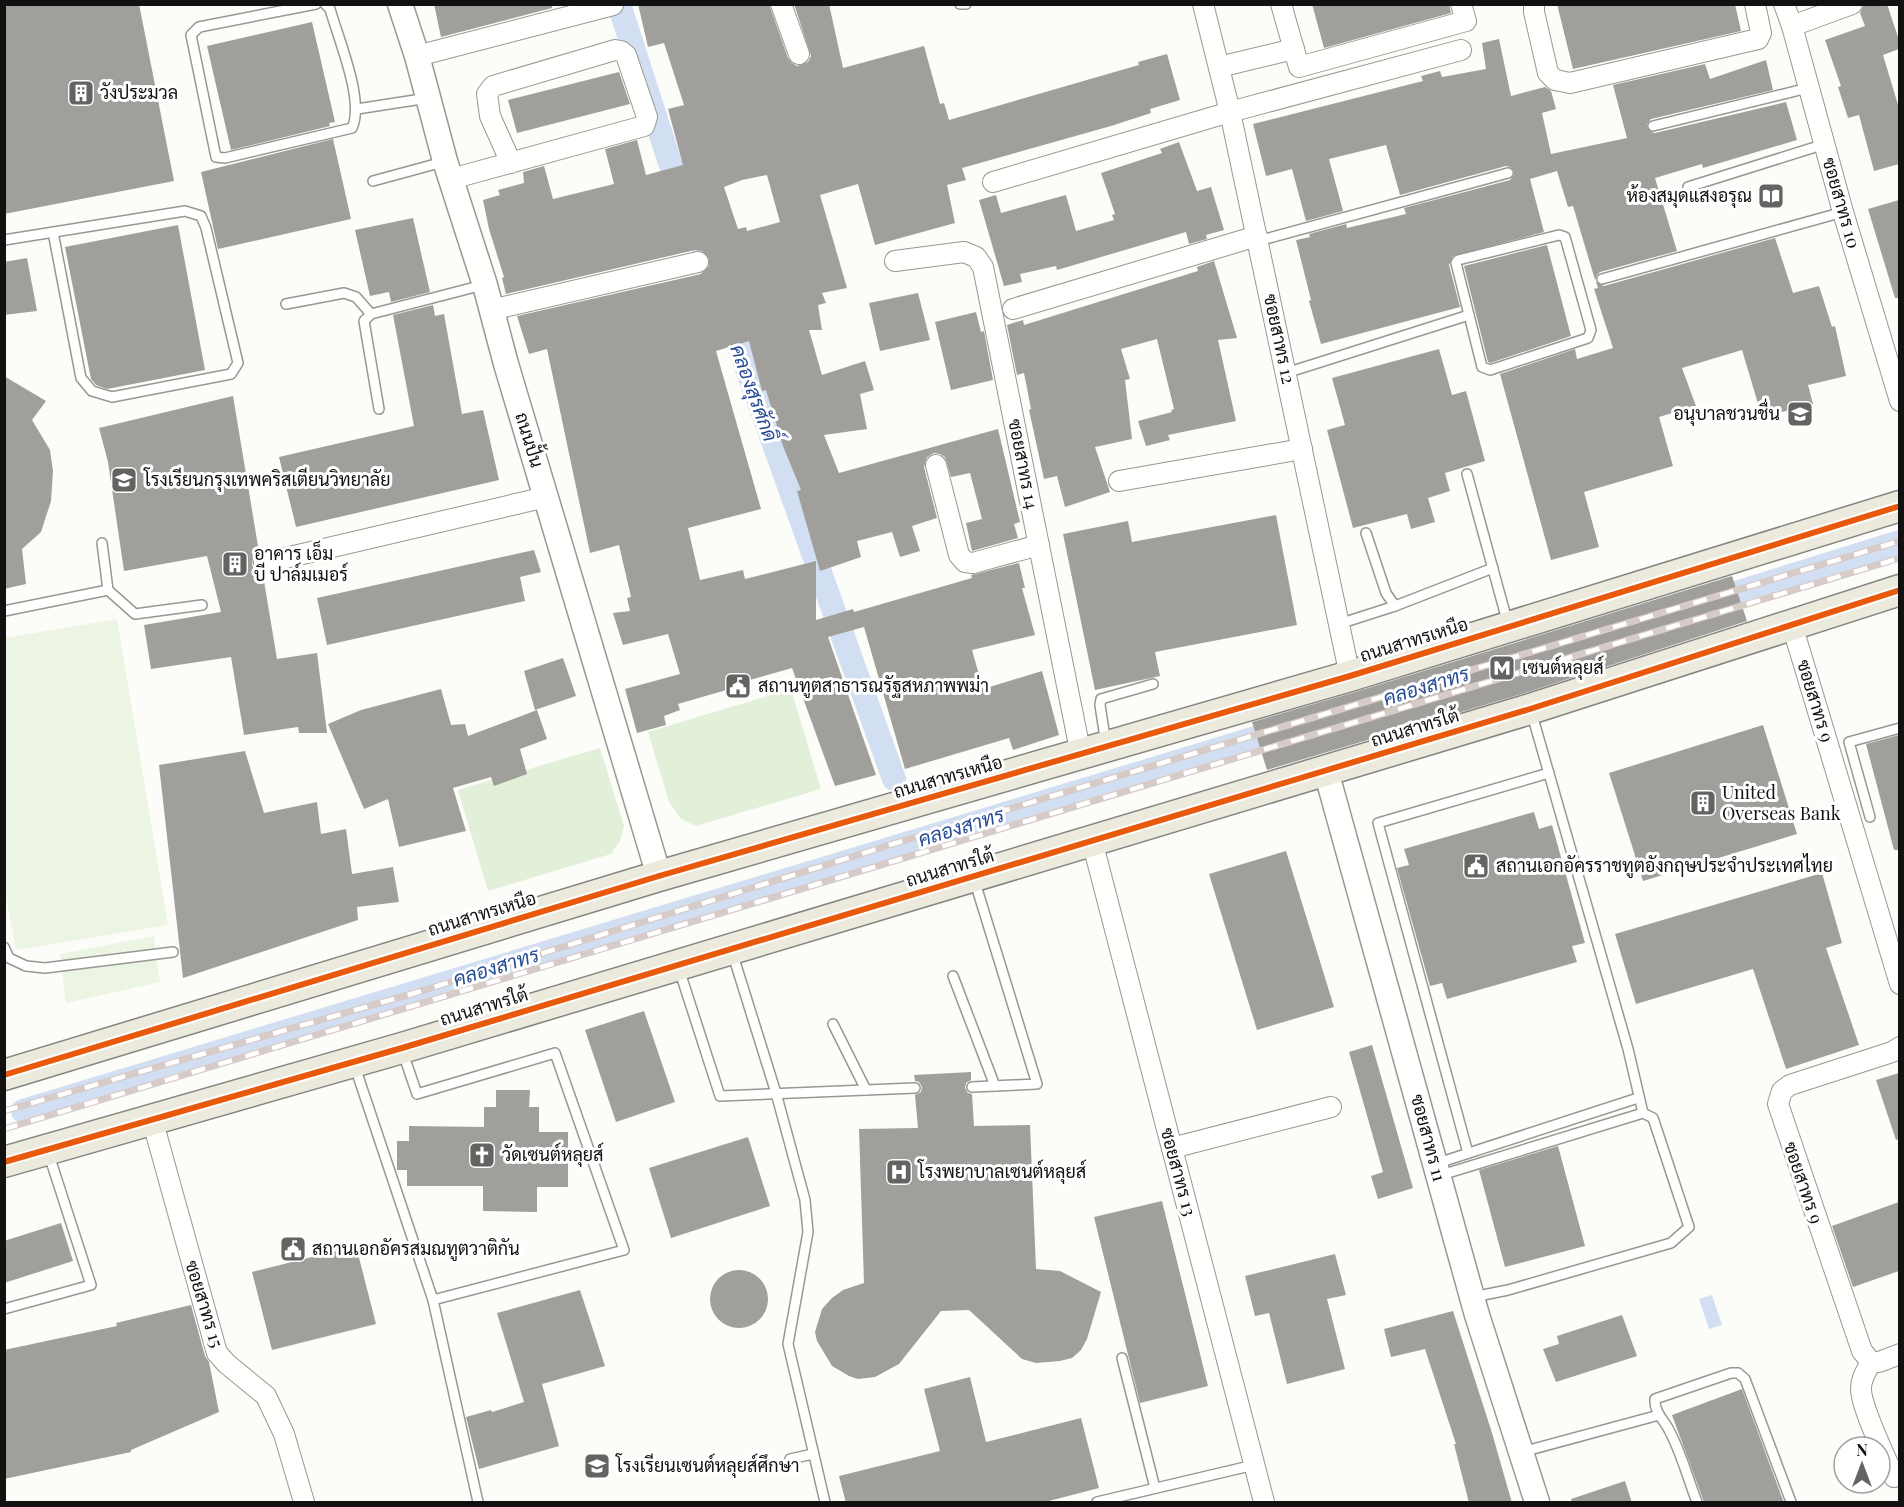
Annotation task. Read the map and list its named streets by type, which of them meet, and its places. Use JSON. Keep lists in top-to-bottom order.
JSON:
{
  "streets": {
    "main road": ["ถนนสาทรเหนือ", "ถนนสาทรใต้"],
    "street": [
      "ซอยสาทร 10",
      "ซอยสาทร 12",
      "ถนนปั้น",
      "ซอยสาทร 14",
      "ซอยสาทร 9",
      "ซอยสาทร 11",
      "ซอยสาทร 13",
      "ซอยสาทร 15"
    ]
  },
  "crossings": [
    ["ซอยสาทร 12", "ถนนสาทรเหนือ"],
    ["ถนนปั้น", "ถนนสาทรเหนือ"],
    ["ซอยสาทร 14", "ถนนสาทรเหนือ"],
    ["ซอยสาทร 9", "ถนนสาทรใต้"],
    ["ถนนสาทรใต้", "ซอยสาทร 11"],
    ["ถนนสาทรใต้", "ซอยสาทร 13"],
    ["ถนนสาทรใต้", "ซอยสาทร 15"]
  ],
  "water": ["คลองสุรศักดิ์", "คลองสาทร"],
  "places": {
    "building": ["วังประมวล", "อาคาร เอ็ม บี ปาล์มเมอร์", "United Overseas Bank"],
    "library": ["ห้องสมุดแสงอรุณ"],
    "school or university": ["อนุบาลชวนชื่น", "โรงเรียนกรุงเทพคริสเตียนวิทยาลัย", "โรงเรียนเซนต์หลุยส์ศึกษา"],
    "metro station": ["เซนต์หลุยส์"],
    "public building": ["สถานทูตสาธารณรัฐสหภาพพม่า", "สถานเอกอัครราชทูตอังกฤษประจำประเทศไทย", "สถานเอกอัครสมณทูตวาติกัน"],
    "church": ["วัดเซนต์หลุยส์"],
    "hospital": ["โรงพยาบาลเซนต์หลุยส์"]
  },
  "north": "top"
}
